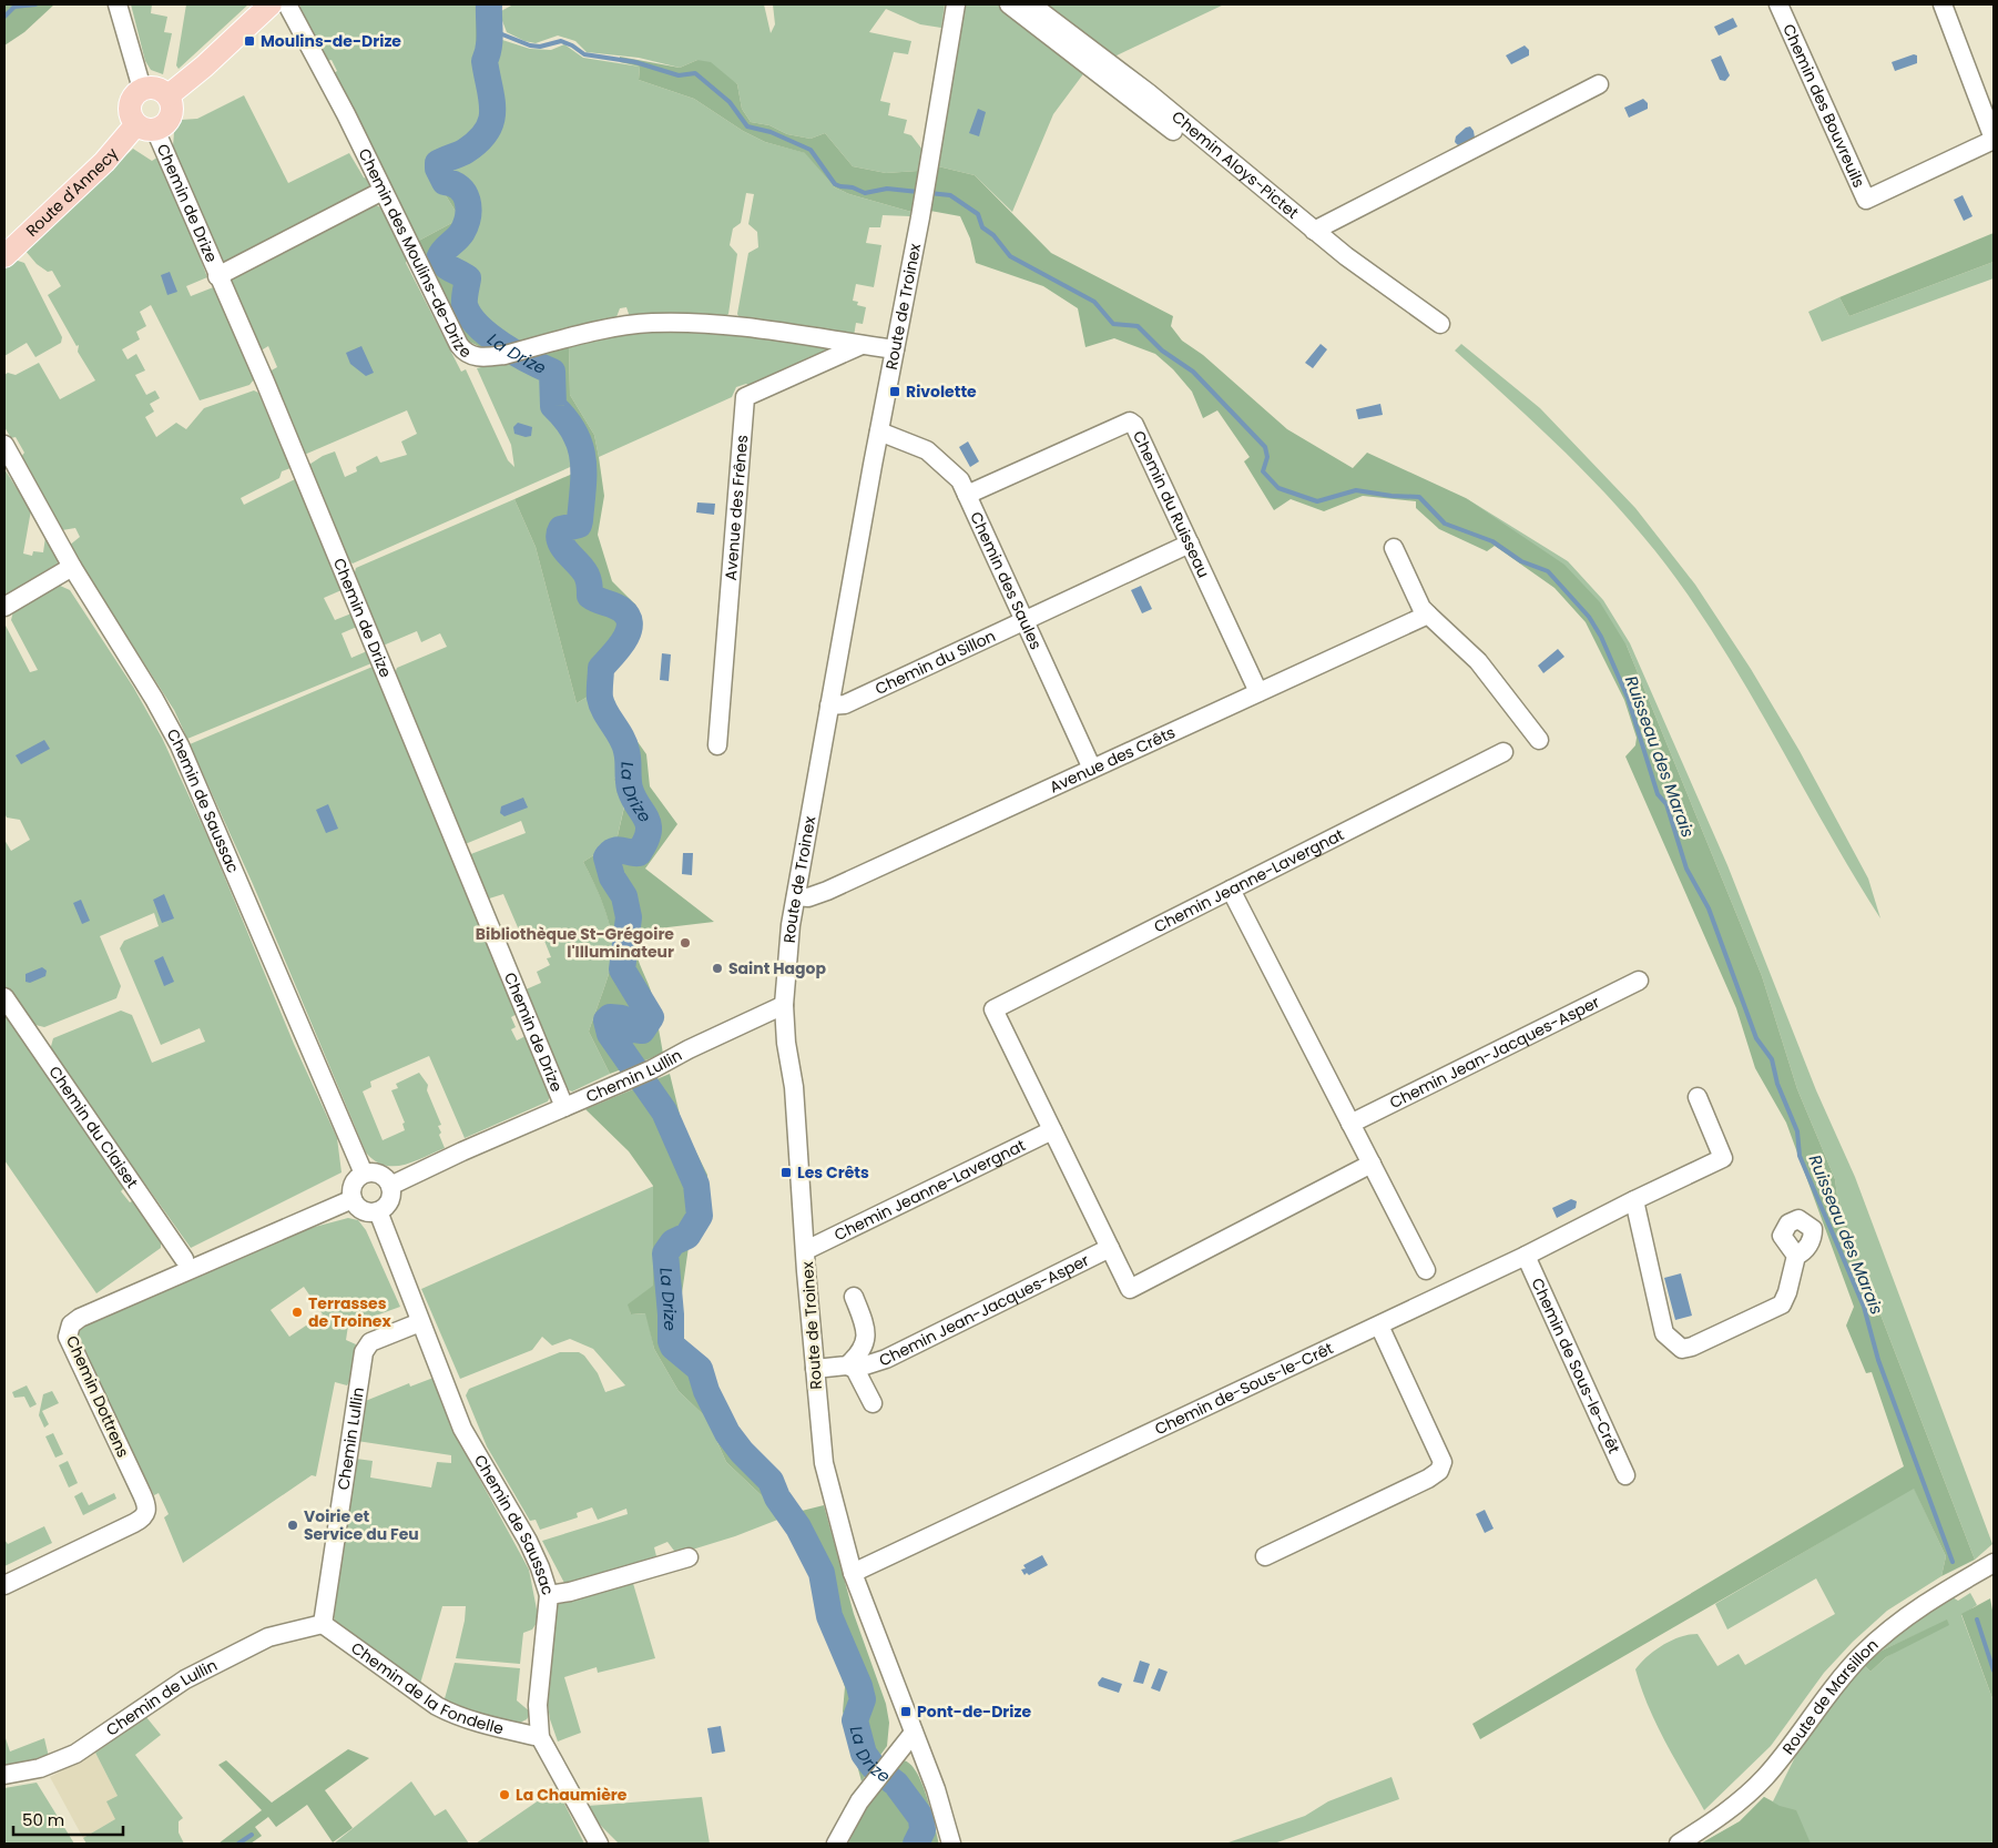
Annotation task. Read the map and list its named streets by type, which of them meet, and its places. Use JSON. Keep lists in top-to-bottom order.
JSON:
{
  "streets": {
    "main road": ["Route d'Annecy"],
    "street": [
      "Chemin des Bouvreuils",
      "Chemin Aloys-Pictet",
      "Chemin de Drize",
      "Chemin des Moulins-de-Drize",
      "Route de Troinex",
      "Chemin du Ruisseau",
      "Avenue des Frênes",
      "Chemin des Saules",
      "Chemin du Sillon",
      "Avenue des Crêts",
      "Chemin de Saussac",
      "Chemin Jeanne-Lavergnat",
      "Chemin Jean-Jacques-Asper",
      "Chemin Lullin",
      "Chemin du Claiset",
      "Chemin de Sous-le-Crêt",
      "Chemin de-Sous-le-Crêt",
      "Chemin Dottrens",
      "Chemin de la Fondelle",
      "Route de Marsillon",
      "Chemin de Lullin"
    ]
  },
  "crossings": [
    ["Route d'Annecy", "Chemin de Drize"],
    ["Chemin de Drize", "Chemin Lullin"],
    ["Chemin des Moulins-de-Drize", "Route de Troinex"],
    ["Chemin des Moulins-de-Drize", "Avenue des Frênes"],
    ["Route de Troinex", "Chemin des Saules"],
    ["Route de Troinex", "Chemin du Sillon"],
    ["Route de Troinex", "Avenue des Crêts"],
    ["Route de Troinex", "Chemin Jeanne-Lavergnat"],
    ["Route de Troinex", "Chemin Jean-Jacques-Asper"],
    ["Route de Troinex", "Chemin Lullin"],
    ["Route de Troinex", "Chemin de-Sous-le-Crêt"],
    ["Chemin du Ruisseau", "Chemin des Saules"],
    ["Chemin du Ruisseau", "Chemin du Sillon"],
    ["Chemin du Ruisseau", "Avenue des Crêts"],
    ["Chemin des Saules", "Chemin du Sillon"],
    ["Chemin des Saules", "Avenue des Crêts"],
    ["Chemin de Saussac", "Chemin Lullin"],
    ["Chemin de Saussac", "Chemin Dottrens"],
    ["Chemin de Saussac", "Chemin de la Fondelle"],
    ["Chemin Lullin", "Chemin Dottrens"],
    ["Chemin Lullin", "Chemin de la Fondelle"],
    ["Chemin Lullin", "Chemin de Lullin"],
    ["Chemin de Sous-le-Crêt", "Chemin de-Sous-le-Crêt"],
    ["Chemin de la Fondelle", "Chemin de Lullin"]
  ],
  "water": ["La Drize", "Ruisseau des Marais"],
  "places": {
    "transit": [
      "Moulins-de-Drize",
      "Rivolette",
      "Les Crêts",
      "Pont-de-Drize"
    ],
    "other": [
      "Bibliothèque St-Grégoire l'Illuminateur",
      "Saint Hagop",
      "Terrasses de Troinex",
      "Voirie et Service du Feu",
      "La Chaumière"
    ]
  },
  "scale_bar": "50 m"
}
